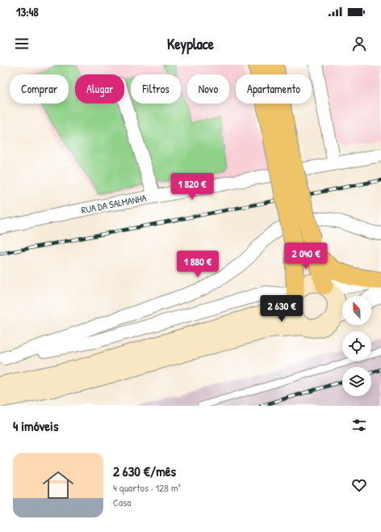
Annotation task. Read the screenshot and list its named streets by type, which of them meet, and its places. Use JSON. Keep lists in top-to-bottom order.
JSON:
{
  "streets": {
    "street": ["RUA DA SALMANHA"]
  },
  "north": "top left",
  "page": {
    "status": "13:48",
    "header": "Keyplace",
    "chip": [
      "Comprar",
      "Alugar",
      "Filtros",
      "Novo",
      "Apartamento"
    ],
    "price": [
      "1 820 €",
      "2 040 €",
      "1 880 €",
      "2 630 €"
    ],
    "heading": "4 imóveis",
    "list": [
      {
        "name": "2 630 €/mês",
        "note": "4 quartos · 128 m² · Casa"
      }
    ]
  }
}
